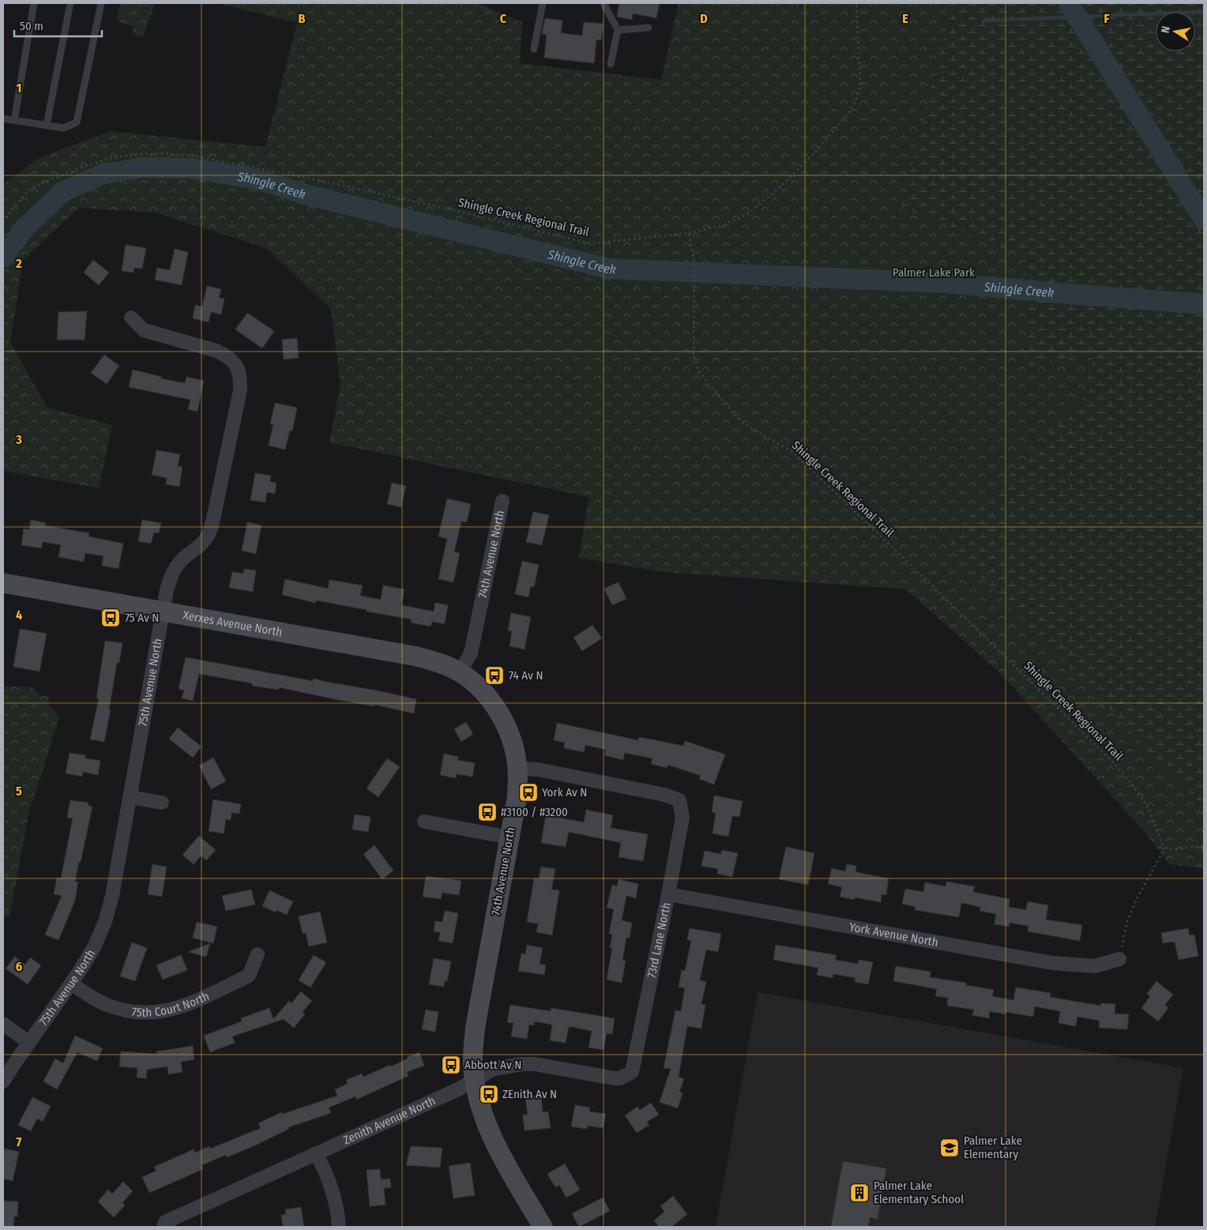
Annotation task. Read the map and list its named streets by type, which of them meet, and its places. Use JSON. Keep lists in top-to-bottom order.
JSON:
{
  "streets": {
    "street": [
      "74th Avenue North",
      "Xerxes Avenue North",
      "75th Avenue North",
      "York Avenue North",
      "73rd Lane North",
      "75th Court North",
      "Zenith Avenue North"
    ],
    "path": ["Shingle Creek Regional Trail"]
  },
  "crossings": [
    ["74th Avenue North", "Xerxes Avenue North"],
    ["74th Avenue North", "73rd Lane North"],
    ["74th Avenue North", "Zenith Avenue North"],
    ["Xerxes Avenue North", "75th Avenue North"],
    ["75th Avenue North", "75th Court North"],
    ["York Avenue North", "73rd Lane North"],
    ["73rd Lane North", "Zenith Avenue North"]
  ],
  "water": ["Shingle Creek"],
  "parks": ["Palmer Lake Park"],
  "places": {
    "bus stop": [
      "75 Av N",
      "74 Av N",
      "York Av N",
      "#3100 / #3200",
      "Abbott Av N",
      "ZEnith Av N"
    ],
    "school or university": ["Palmer Lake Elementary"],
    "building": ["Palmer Lake Elementary School"]
  },
  "scale_bar": "50 m",
  "north": "left",
  "grid": {
    "columns": [
      "B",
      "C",
      "D",
      "E",
      "F"
    ],
    "rows": [
      "1",
      "2",
      "3",
      "4",
      "5",
      "6",
      "7"
    ]
  }
}
